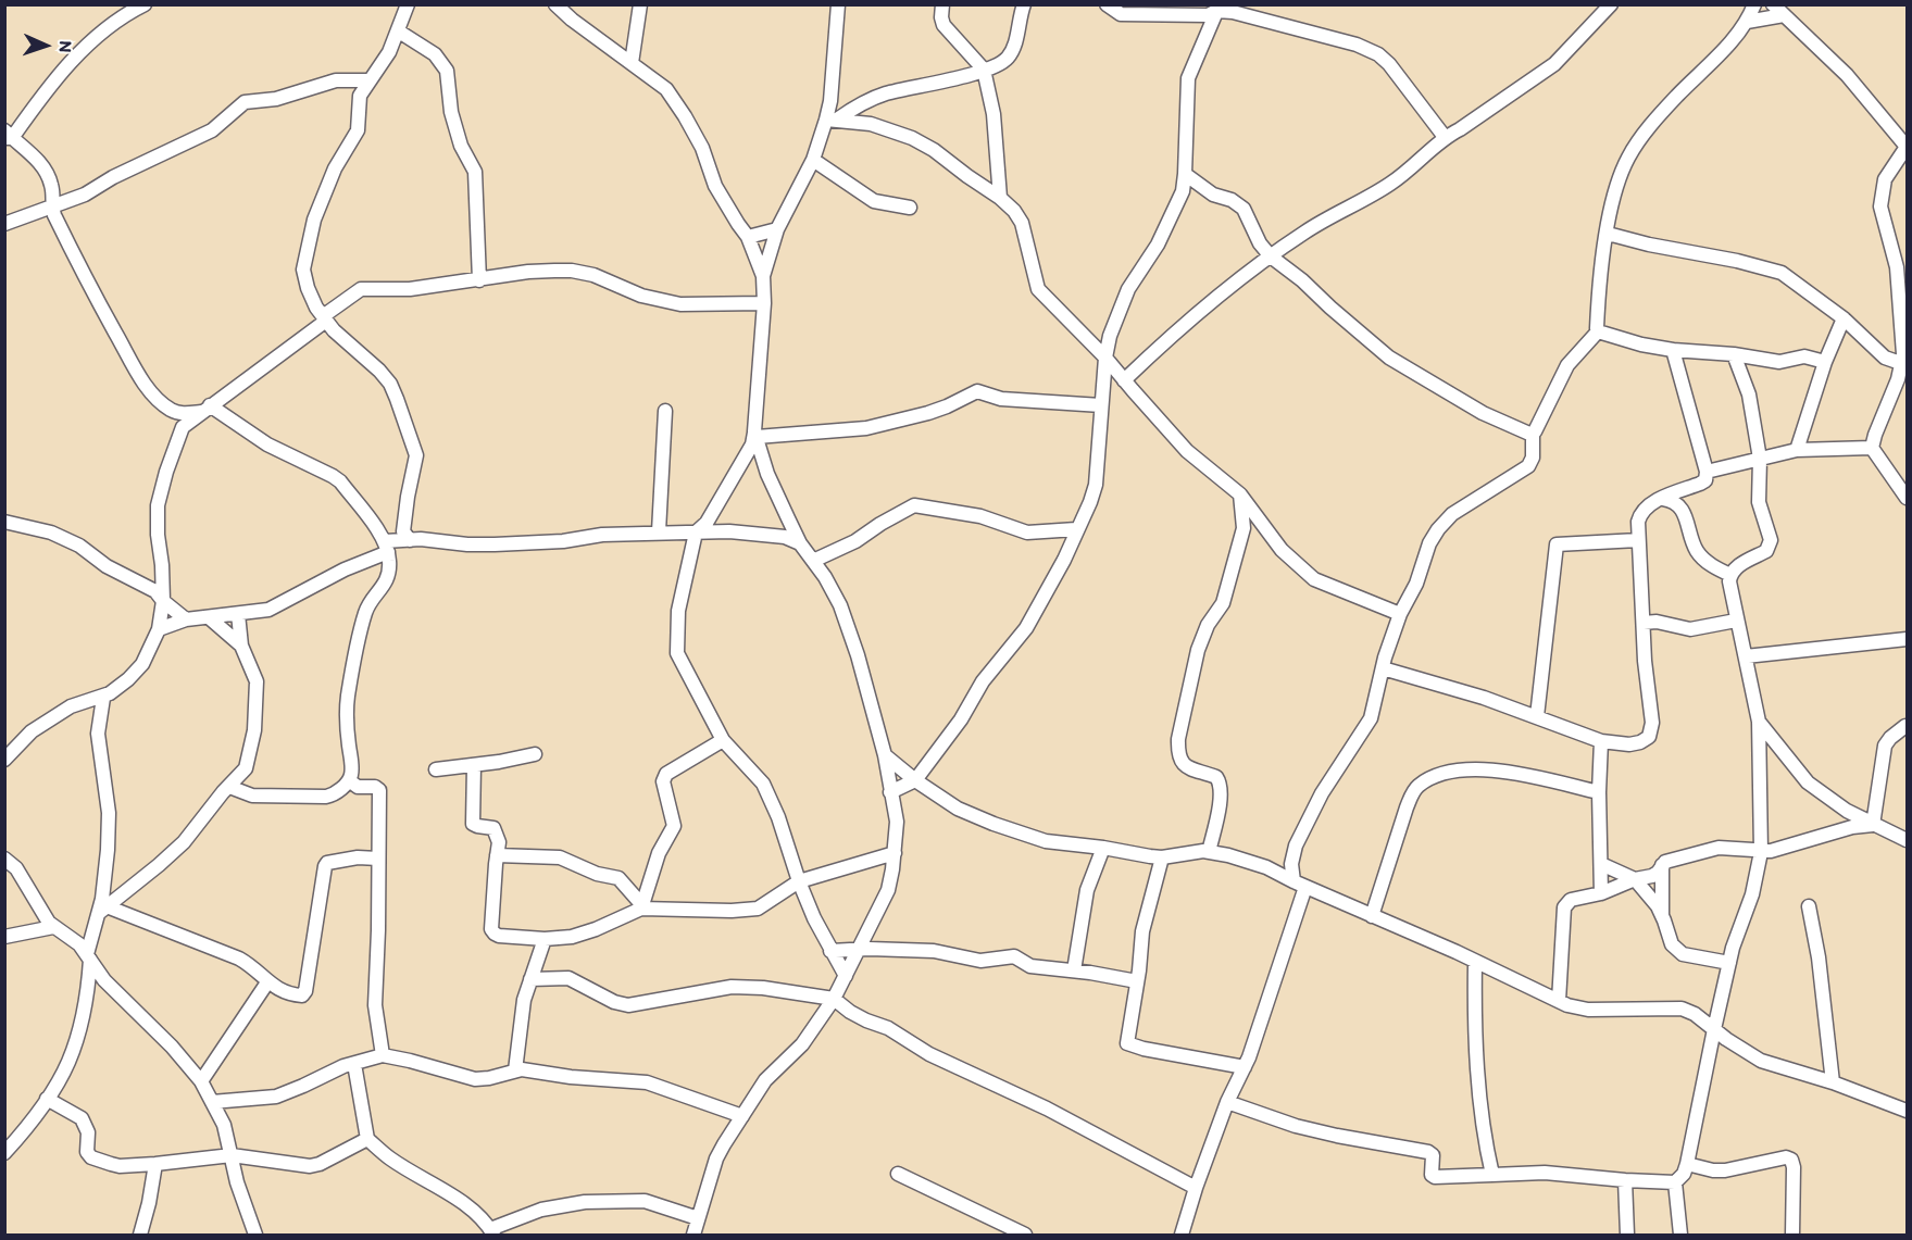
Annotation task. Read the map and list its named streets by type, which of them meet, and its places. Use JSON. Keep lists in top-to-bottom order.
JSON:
{
  "north": "right"
}
